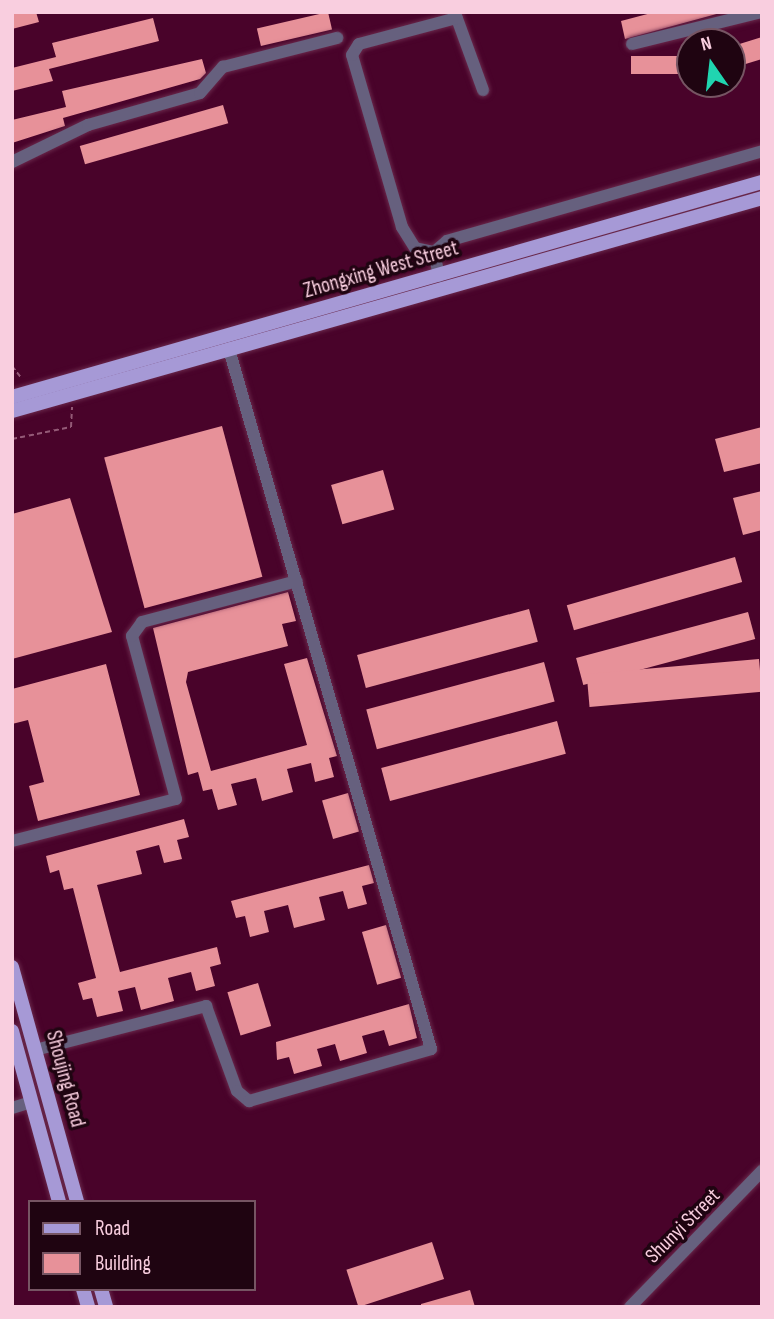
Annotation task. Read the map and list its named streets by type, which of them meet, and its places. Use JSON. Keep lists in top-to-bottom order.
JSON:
{
  "streets": {
    "main road": ["Zhongxing West Street", "Shoujing Road"],
    "street": ["Shunyi Street"]
  },
  "legend": ["Road", "Building"],
  "north": "top"
}
